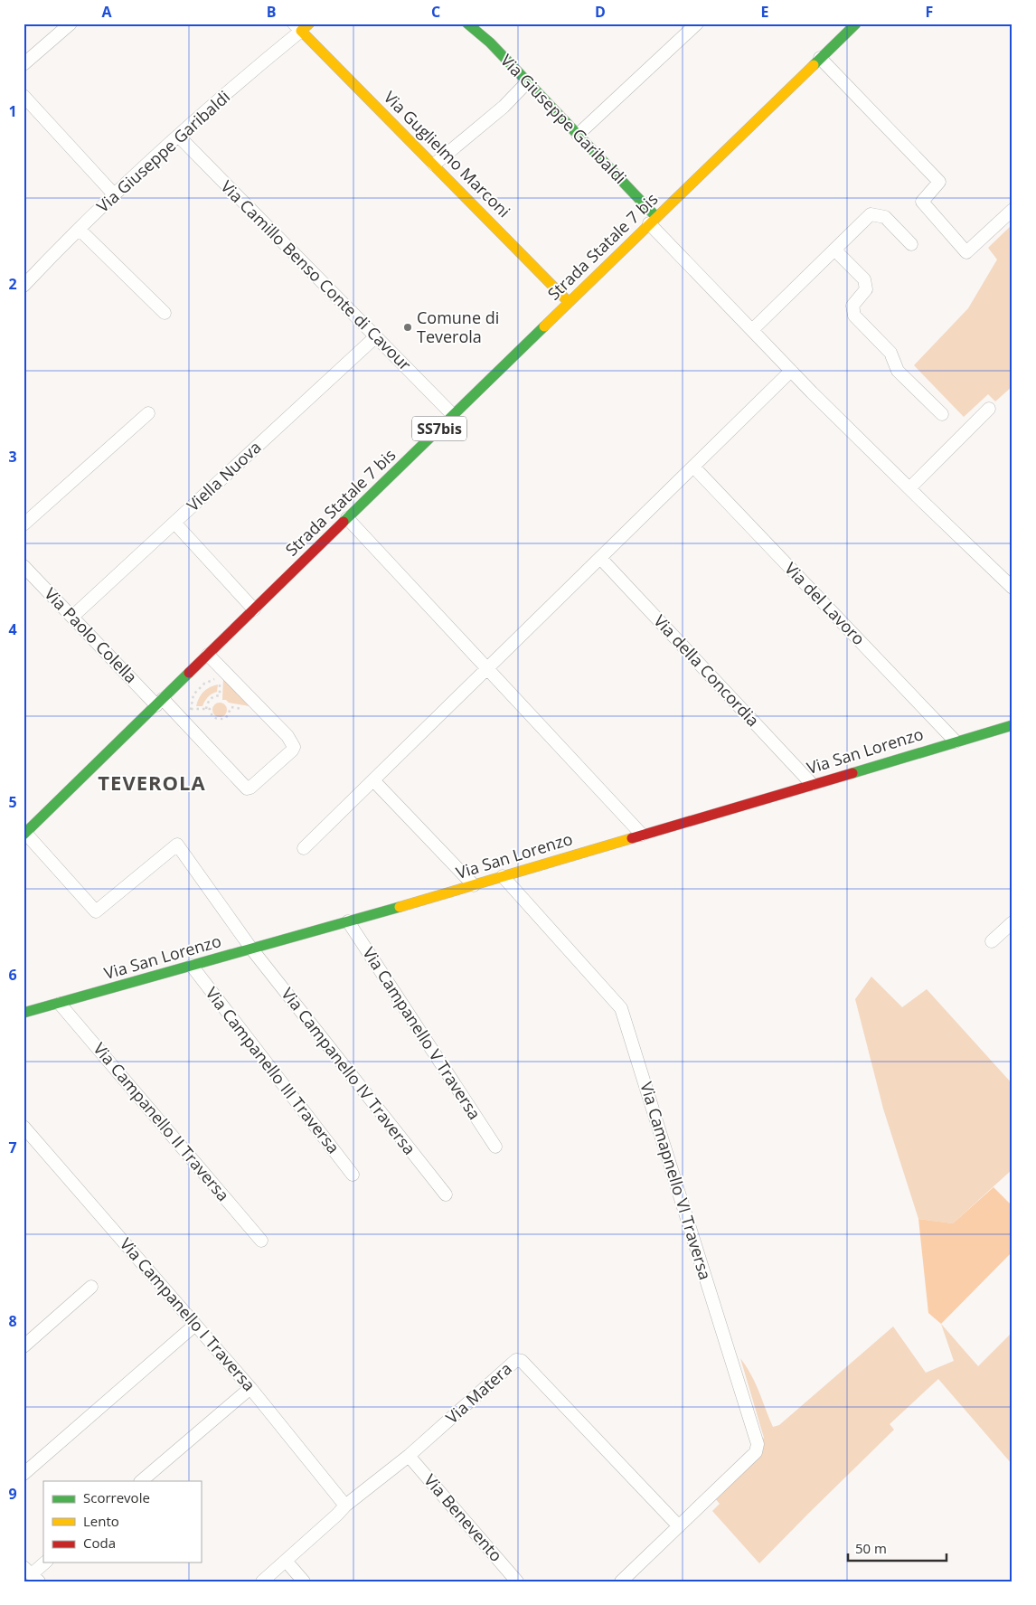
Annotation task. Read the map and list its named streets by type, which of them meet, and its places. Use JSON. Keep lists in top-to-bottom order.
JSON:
{
  "streets": {
    "street": [
      "Via Giuseppe Garibaldi",
      "Via Guglielmo Marconi",
      "Strada Statale 7 bis",
      "Via Camillo Benso Conte di Cavour",
      "SS7bis",
      "Viella Nuova",
      "Via del Lavoro",
      "Via Paolo Colella",
      "Via della Concordia",
      "Via San Lorenzo",
      "Via Campanello V Traversa",
      "Via Campanello III Traversa",
      "Via Campanello IV Traversa",
      "Via Campanello II Traversa",
      "Via Camapnello VI Traversa",
      "Via Campanello I Traversa",
      "Via Matera",
      "Via Benevento"
    ]
  },
  "crossings": [
    ["Via Giuseppe Garibaldi", "Via Guglielmo Marconi"],
    ["Via Giuseppe Garibaldi", "Strada Statale 7 bis"],
    ["Via Giuseppe Garibaldi", "Via Camillo Benso Conte di Cavour"],
    ["Via Guglielmo Marconi", "Strada Statale 7 bis"],
    ["Strada Statale 7 bis", "Via Camillo Benso Conte di Cavour"],
    ["Strada Statale 7 bis", "Via Paolo Colella"],
    ["Strada Statale 7 bis", "Via Campanello IV Traversa"],
    ["Via Camillo Benso Conte di Cavour", "Viella Nuova"],
    ["Viella Nuova", "Via Paolo Colella"],
    ["Via del Lavoro", "Via San Lorenzo"],
    ["Via della Concordia", "Via San Lorenzo"],
    ["Via San Lorenzo", "Via Campanello V Traversa"],
    ["Via San Lorenzo", "Via Campanello III Traversa"],
    ["Via San Lorenzo", "Via Campanello IV Traversa"],
    ["Via San Lorenzo", "Via Campanello II Traversa"],
    ["Via San Lorenzo", "Via Camapnello VI Traversa"],
    ["Via Camapnello VI Traversa", "Via Matera"],
    ["Via Campanello I Traversa", "Via Matera"],
    ["Via Matera", "Via Benevento"]
  ],
  "districts": ["TEVEROLA"],
  "places": ["Comune di Teverola"],
  "legend": ["Scorrevole", "Lento", "Coda"],
  "scale_bar": "50 m",
  "grid": {
    "columns": [
      "A",
      "B",
      "C",
      "D",
      "E",
      "F"
    ],
    "rows": [
      "1",
      "2",
      "3",
      "4",
      "5",
      "6",
      "7",
      "8",
      "9"
    ]
  }
}
